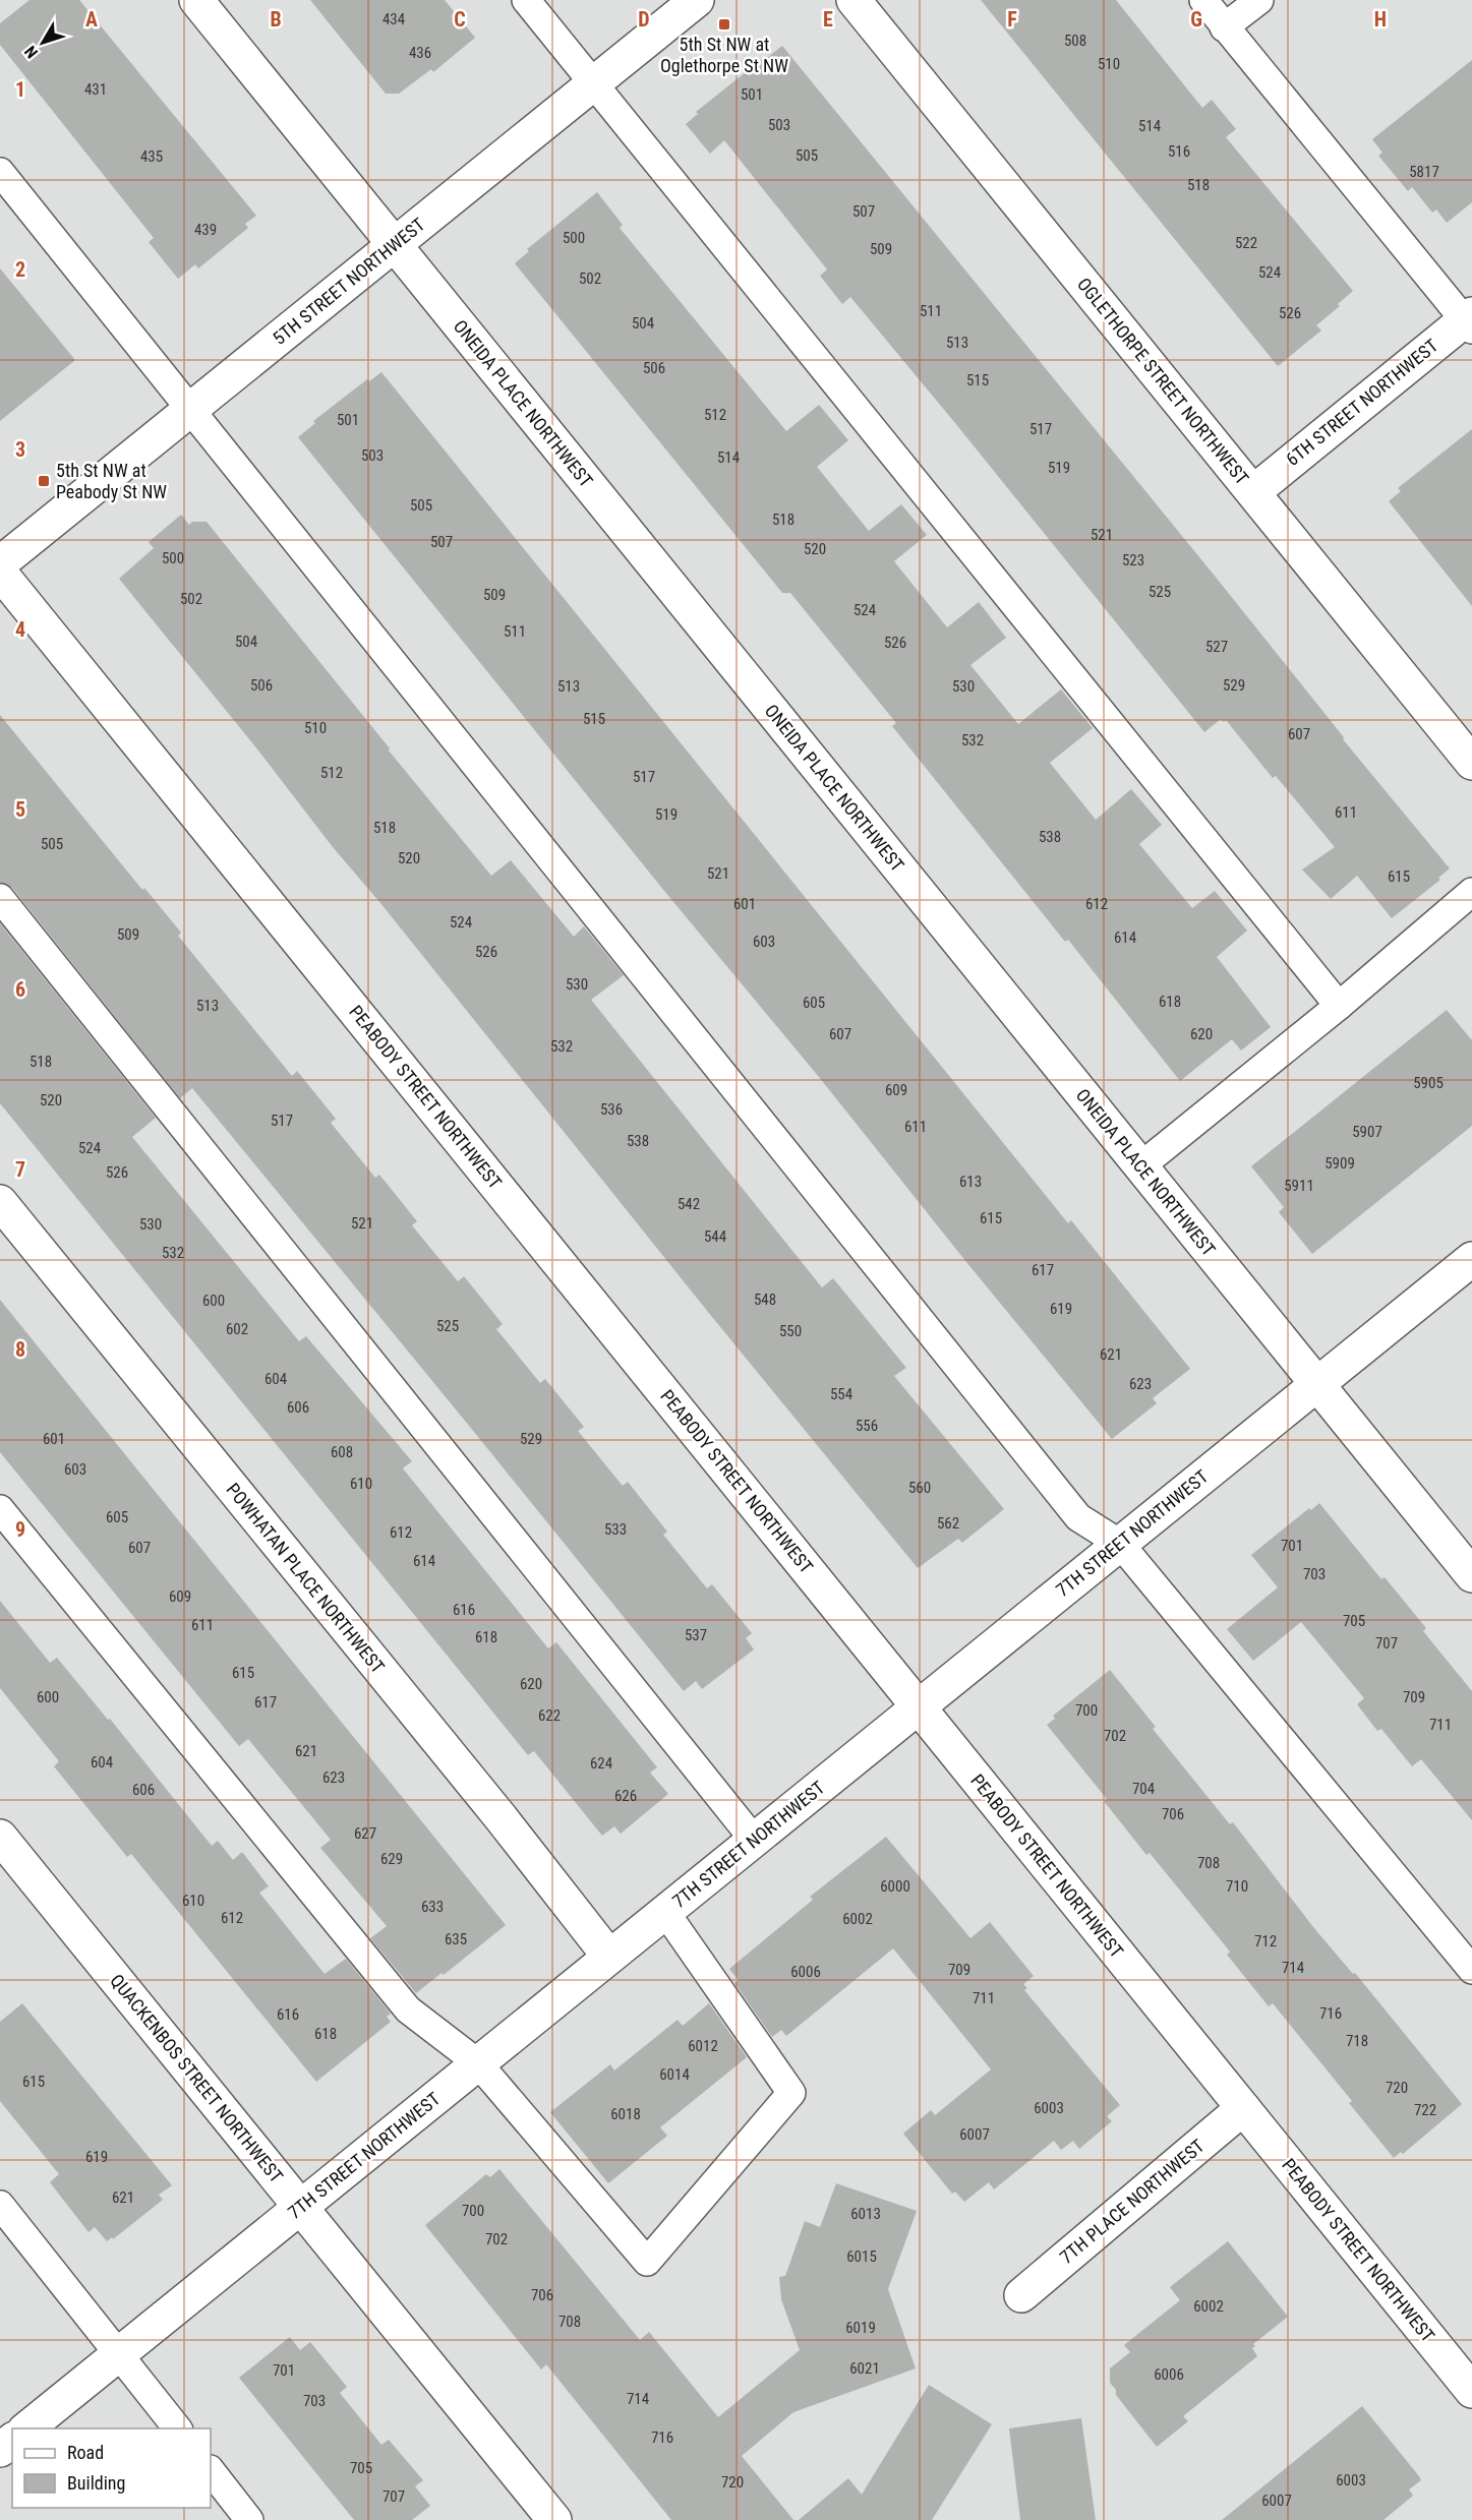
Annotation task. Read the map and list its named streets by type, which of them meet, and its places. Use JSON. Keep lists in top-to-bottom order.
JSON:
{
  "streets": {
    "street": [
      "5TH STREET NORTHWEST",
      "OGLETHORPE STREET NORTHWEST",
      "6TH STREET NORTHWEST",
      "ONEIDA PLACE NORTHWEST",
      "PEABODY STREET NORTHWEST",
      "7TH STREET NORTHWEST",
      "POWHATAN PLACE NORTHWEST",
      "QUACKENBOS STREET NORTHWEST",
      "7TH PLACE NORTHWEST"
    ]
  },
  "crossings": [
    ["5TH STREET NORTHWEST", "ONEIDA PLACE NORTHWEST"],
    ["OGLETHORPE STREET NORTHWEST", "6TH STREET NORTHWEST"],
    ["ONEIDA PLACE NORTHWEST", "7TH STREET NORTHWEST"],
    ["PEABODY STREET NORTHWEST", "7TH STREET NORTHWEST"],
    ["PEABODY STREET NORTHWEST", "7TH PLACE NORTHWEST"],
    ["7TH STREET NORTHWEST", "POWHATAN PLACE NORTHWEST"],
    ["7TH STREET NORTHWEST", "QUACKENBOS STREET NORTHWEST"]
  ],
  "places": {
    "transit": ["5th St NW at Oglethorpe St NW", "5th St NW at Peabody St NW"]
  },
  "house_numbers": [
    "434",
    "508",
    "436",
    "510",
    "431",
    "501",
    "503",
    "514",
    "516",
    "505",
    "435",
    "5817",
    "518",
    "507",
    "439",
    "500",
    "522",
    "509",
    "524",
    "502",
    "511",
    "526",
    "504",
    "513",
    "506",
    "515",
    "512",
    "501",
    "517",
    "503",
    "514",
    "519",
    "505",
    "518",
    "521",
    "507",
    "520",
    "500",
    "523",
    "525",
    "509",
    "502",
    "524",
    "511",
    "504",
    "526",
    "527",
    "506",
    "529",
    "513",
    "530",
    "515",
    "510",
    "607",
    "532",
    "512",
    "517",
    "611",
    "519",
    "518",
    "538",
    "505",
    "520",
    "521",
    "615",
    "601",
    "612",
    "524",
    "509",
    "614",
    "603",
    "526",
    "530",
    "618",
    "605",
    "513",
    "607",
    "620",
    "532",
    "518",
    "5905",
    "609",
    "520",
    "536",
    "517",
    "611",
    "5907",
    "538",
    "524",
    "5909",
    "526",
    "613",
    "5911",
    "542",
    "615",
    "521",
    "530",
    "544",
    "532",
    "617",
    "548",
    "600",
    "619",
    "525",
    "602",
    "550",
    "621",
    "604",
    "623",
    "554",
    "606",
    "556",
    "601",
    "529",
    "608",
    "603",
    "610",
    "560",
    "605",
    "562",
    "533",
    "612",
    "701",
    "607",
    "614",
    "703",
    "609",
    "616",
    "705",
    "611",
    "537",
    "618",
    "707",
    "615",
    "620",
    "600",
    "709",
    "617",
    "700",
    "622",
    "711",
    "702",
    "621",
    "604",
    "624",
    "623",
    "704",
    "606",
    "626",
    "706",
    "627",
    "629",
    "708",
    "6000",
    "710",
    "610",
    "633",
    "612",
    "6002",
    "635",
    "712",
    "714",
    "709",
    "6006",
    "711",
    "716",
    "616",
    "618",
    "718",
    "6012",
    "6014",
    "615",
    "720",
    "6003",
    "722",
    "6018",
    "6007",
    "619",
    "621",
    "700",
    "6013",
    "702",
    "6015",
    "706",
    "6002",
    "708",
    "6019",
    "6021",
    "701",
    "6006",
    "714",
    "703",
    "716",
    "705",
    "6003",
    "720",
    "707",
    "6007"
  ],
  "legend": ["Road", "Building"],
  "north": "bottom left",
  "grid": {
    "columns": [
      "A",
      "B",
      "C",
      "D",
      "E",
      "F",
      "G",
      "H"
    ],
    "rows": [
      "1",
      "2",
      "3",
      "4",
      "5",
      "6",
      "7",
      "8",
      "9"
    ]
  }
}
